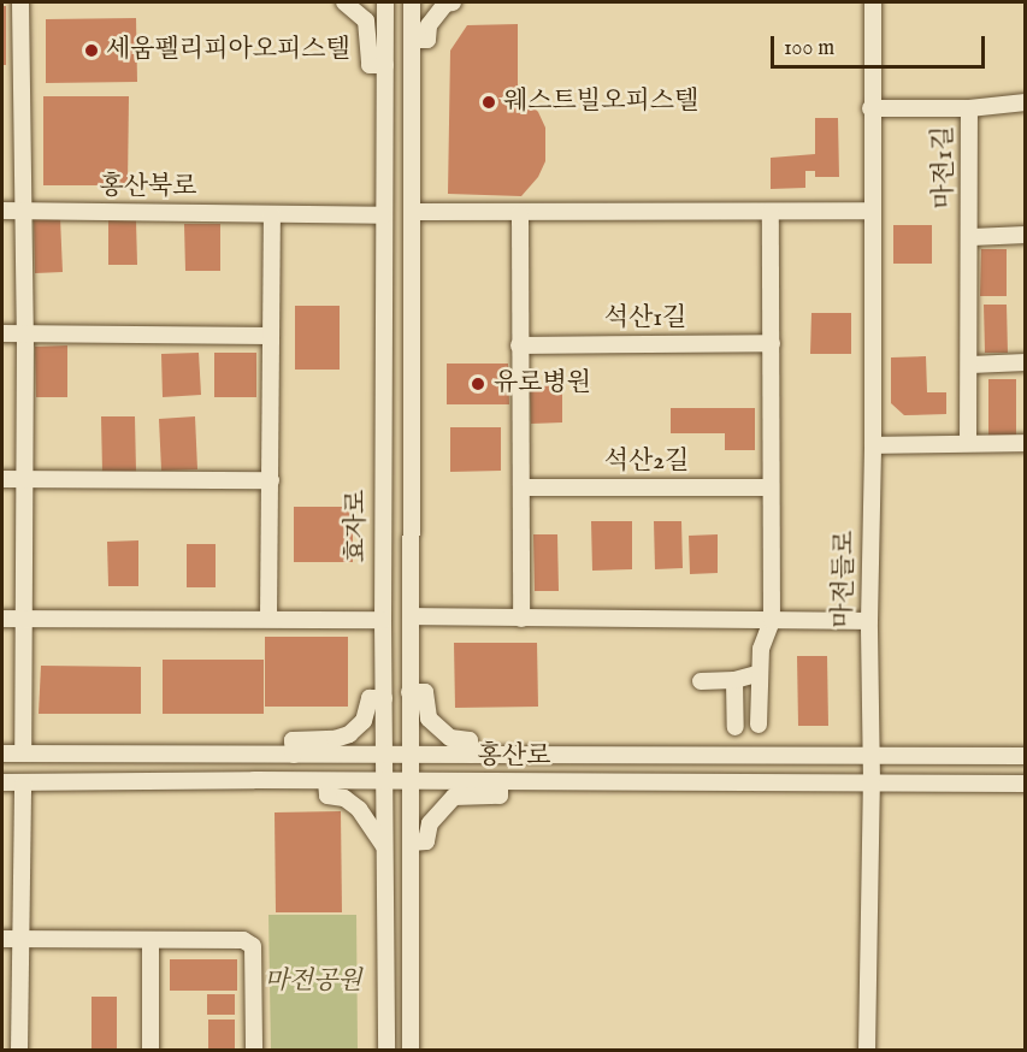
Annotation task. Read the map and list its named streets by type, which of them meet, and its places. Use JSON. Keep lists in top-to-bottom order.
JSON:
{
  "streets": {
    "street": [
      "마전1길",
      "홍산북로",
      "석산1길",
      "석산2길",
      "효자로",
      "마전들로",
      "홍산로"
    ]
  },
  "crossings": [
    ["홍산북로", "효자로"],
    ["효자로", "홍산로"],
    ["마전들로", "홍산로"]
  ],
  "parks": ["마전공원"],
  "places": ["세움펠리피아오피스텔", "웨스트빌오피스텔", "유로병원"],
  "scale_bar": "100 m"
}
